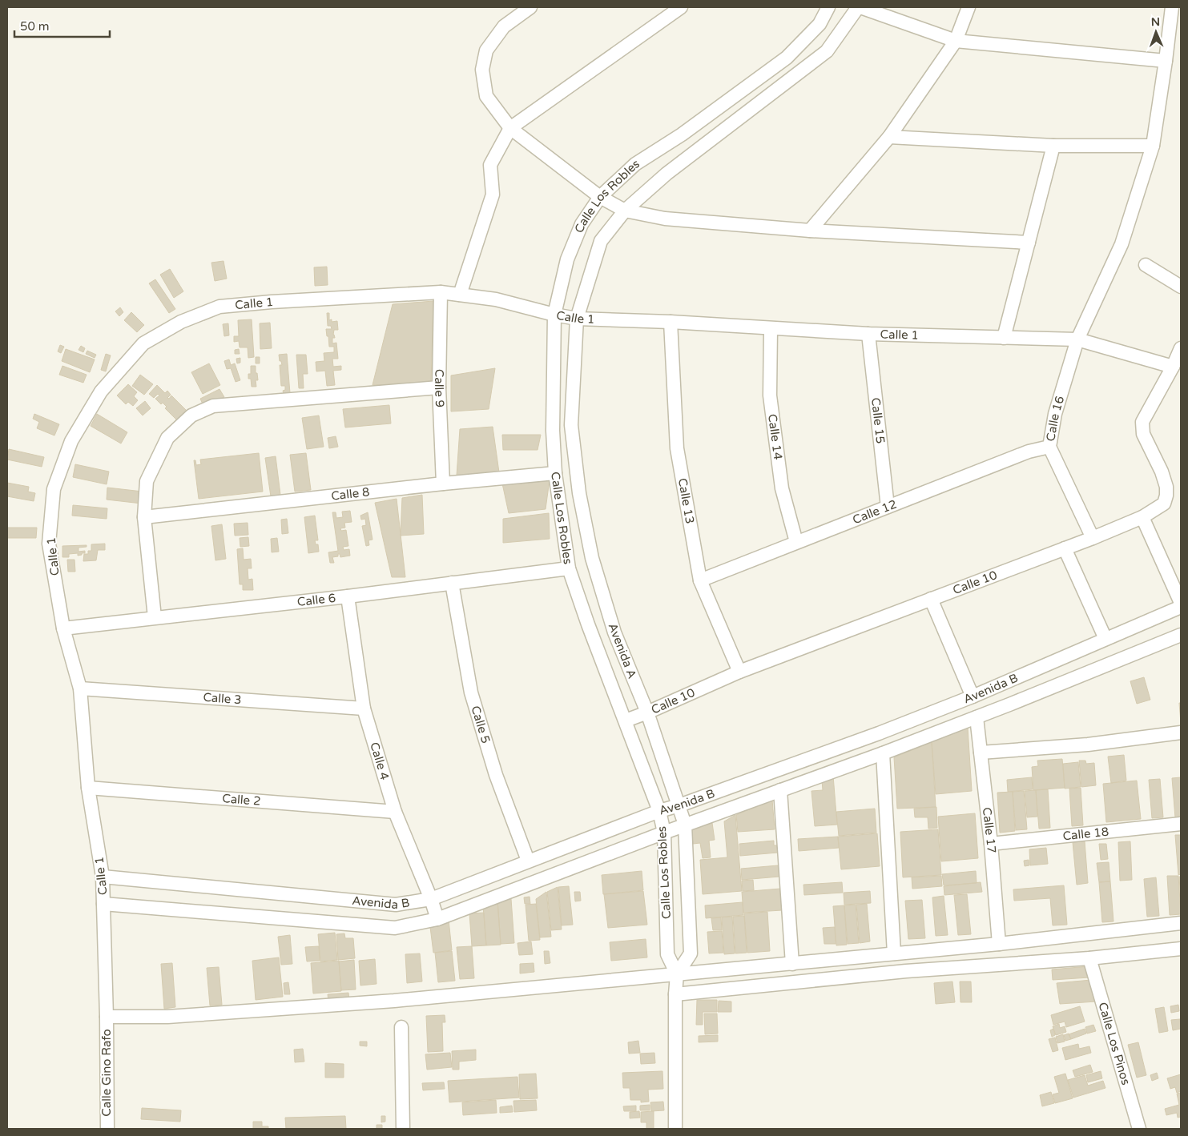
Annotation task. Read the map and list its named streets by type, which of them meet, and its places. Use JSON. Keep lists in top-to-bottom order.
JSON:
{
  "streets": {
    "street": [
      "Calle Los Robles",
      "Calle 1",
      "Calle 9",
      "Calle 16",
      "Calle 15",
      "Calle 14",
      "Calle 8",
      "Calle 13",
      "Calle 12",
      "Calle 10",
      "Calle 6",
      "Avenida A",
      "Avenida B",
      "Calle 3",
      "Calle 5",
      "Calle 4",
      "Calle 2",
      "Calle 17",
      "Calle 18",
      "Calle Los Pinos",
      "Calle Gino Rafo"
    ]
  },
  "crossings": [
    ["Calle Los Robles", "Calle 1"],
    ["Calle Los Robles", "Calle 8"],
    ["Calle Los Robles", "Calle 10"],
    ["Calle Los Robles", "Calle 6"],
    ["Calle Los Robles", "Avenida A"],
    ["Calle Los Robles", "Avenida B"],
    ["Calle 1", "Calle 9"],
    ["Calle 1", "Calle 16"],
    ["Calle 1", "Calle 15"],
    ["Calle 1", "Calle 14"],
    ["Calle 1", "Calle 13"],
    ["Calle 1", "Calle 10"],
    ["Calle 1", "Calle 6"],
    ["Calle 1", "Avenida A"],
    ["Calle 1", "Avenida B"],
    ["Calle 1", "Calle 3"],
    ["Calle 1", "Calle 2"],
    ["Calle 1", "Calle Gino Rafo"],
    ["Calle 9", "Calle 8"],
    ["Calle 16", "Calle 12"],
    ["Calle 16", "Calle 10"],
    ["Calle 15", "Calle 12"],
    ["Calle 14", "Calle 12"],
    ["Calle 13", "Calle 12"],
    ["Calle 13", "Calle 10"],
    ["Calle 10", "Avenida A"],
    ["Calle 6", "Calle 5"],
    ["Calle 6", "Calle 4"],
    ["Avenida A", "Avenida B"],
    ["Avenida B", "Calle 5"],
    ["Avenida B", "Calle 4"],
    ["Avenida B", "Calle 17"],
    ["Calle 3", "Calle 4"],
    ["Calle 4", "Calle 2"],
    ["Calle 17", "Calle 18"]
  ],
  "scale_bar": "50 m",
  "north": "top"
}
